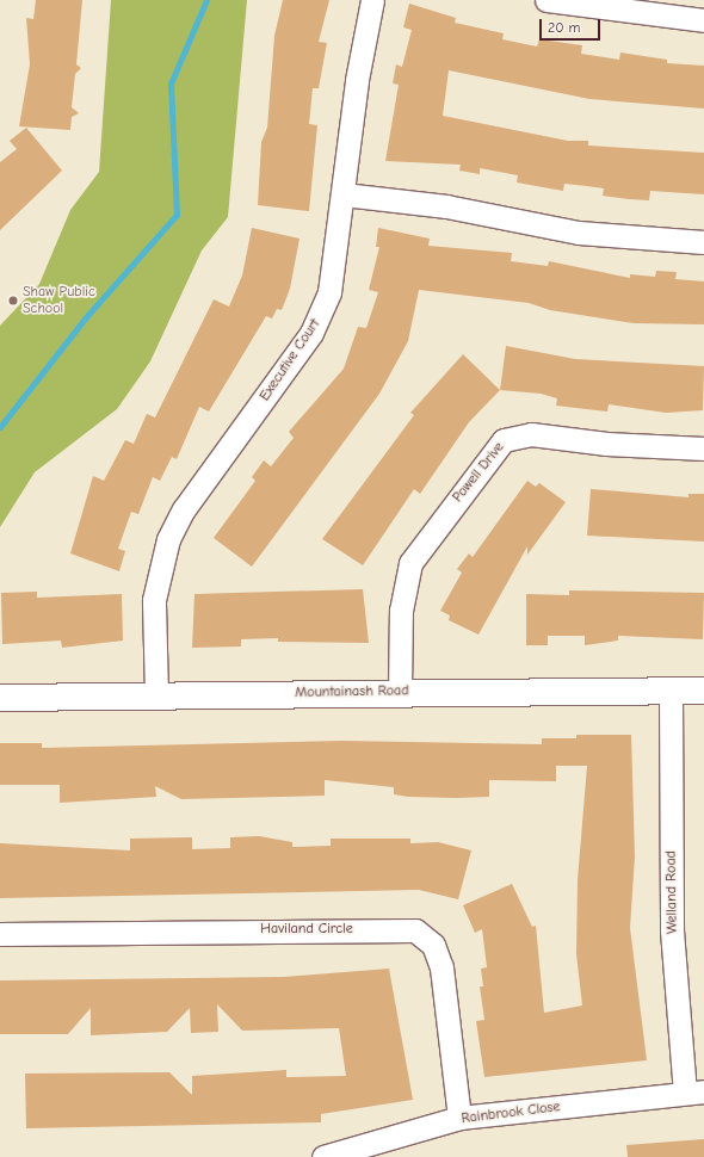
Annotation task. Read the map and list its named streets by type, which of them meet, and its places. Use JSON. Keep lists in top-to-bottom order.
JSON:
{
  "streets": {
    "street": [
      "Executive Court",
      "Powell Drive",
      "Mountainash Road",
      "Welland Road",
      "Haviland Circle",
      "Rainbrook Close"
    ]
  },
  "crossings": [
    ["Executive Court", "Mountainash Road"],
    ["Powell Drive", "Mountainash Road"],
    ["Mountainash Road", "Welland Road"],
    ["Welland Road", "Rainbrook Close"],
    ["Haviland Circle", "Rainbrook Close"]
  ],
  "places": ["Shaw Public School"],
  "scale_bar": "20 m"
}
